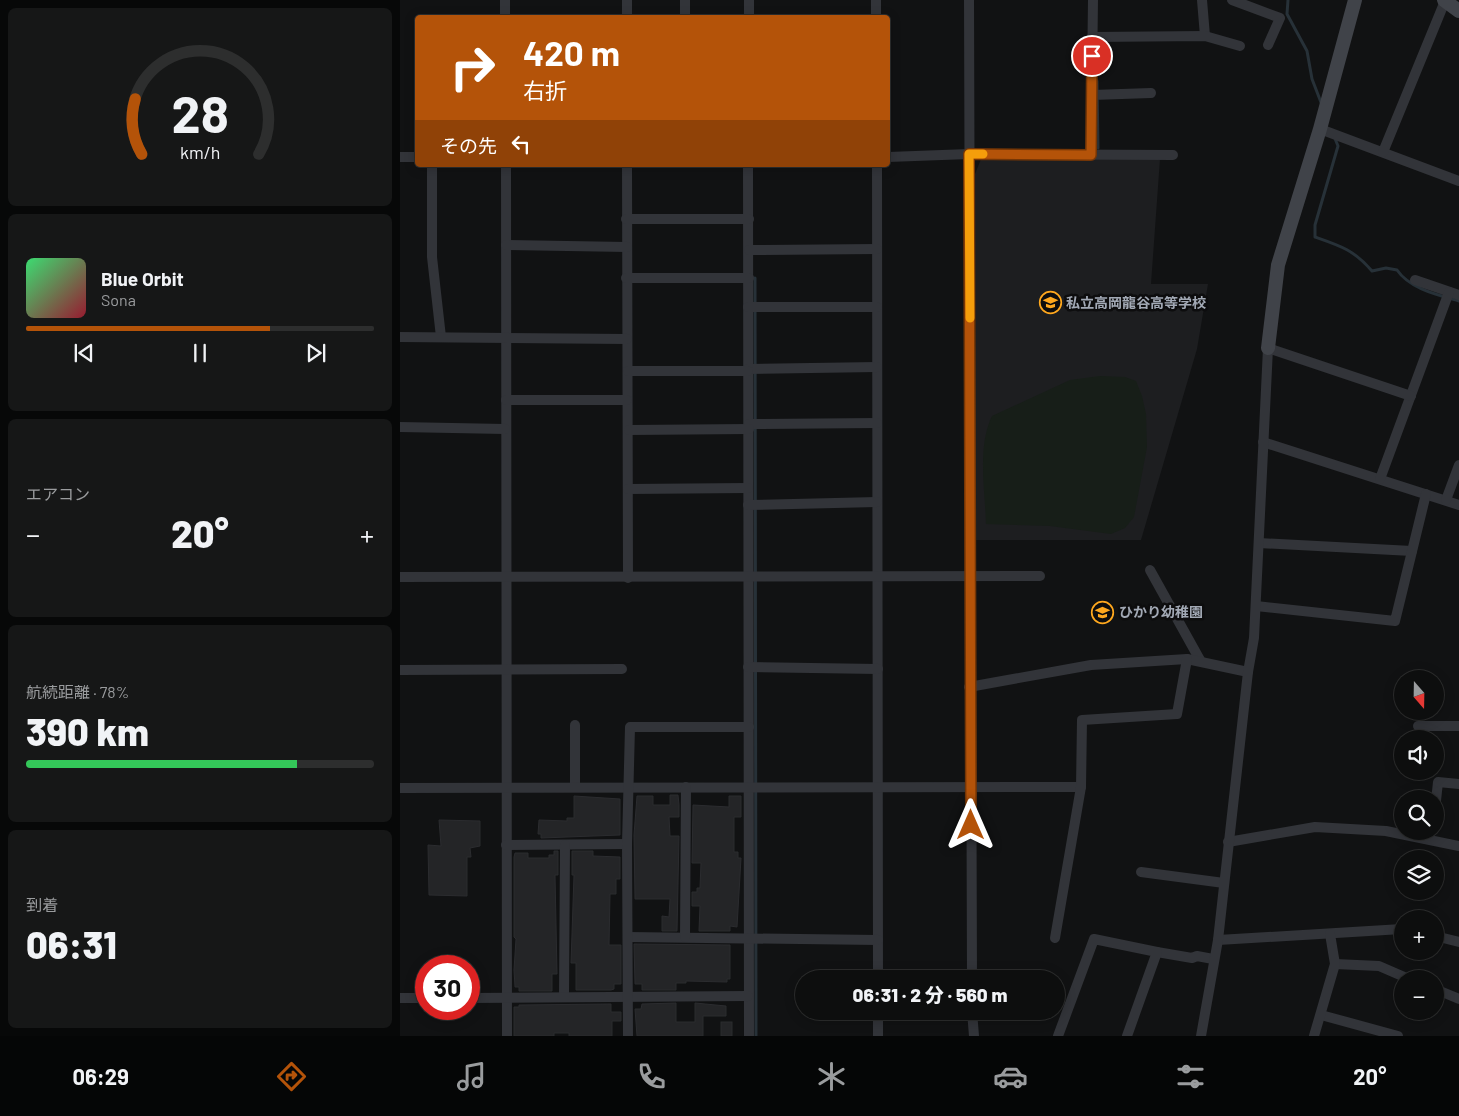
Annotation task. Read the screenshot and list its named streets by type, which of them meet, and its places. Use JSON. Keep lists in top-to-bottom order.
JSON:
{
  "places": {
    "school or university": ["私立高岡龍谷高等学校", "ひかり幼稚園"]
  },
  "north": "bottom",
  "page": {
    "turn": ["420 m", "右折"],
    "then": "その先",
    "song": ["Blue Orbit", "Sona"],
    "tile": [
      "エアコン",
      ["航続距離 · 78%", "390 km"],
      ["到着", "06:31"]
    ],
    "heat": ["−", "20°", "+"],
    "map_buttons": ["+", "−"],
    "limit": "30",
    "trip": "06:31 · 2 分 · 560 m",
    "tabs": ["06:29", "20°"],
    "gauge": ["28", "km/h"]
  }
}
